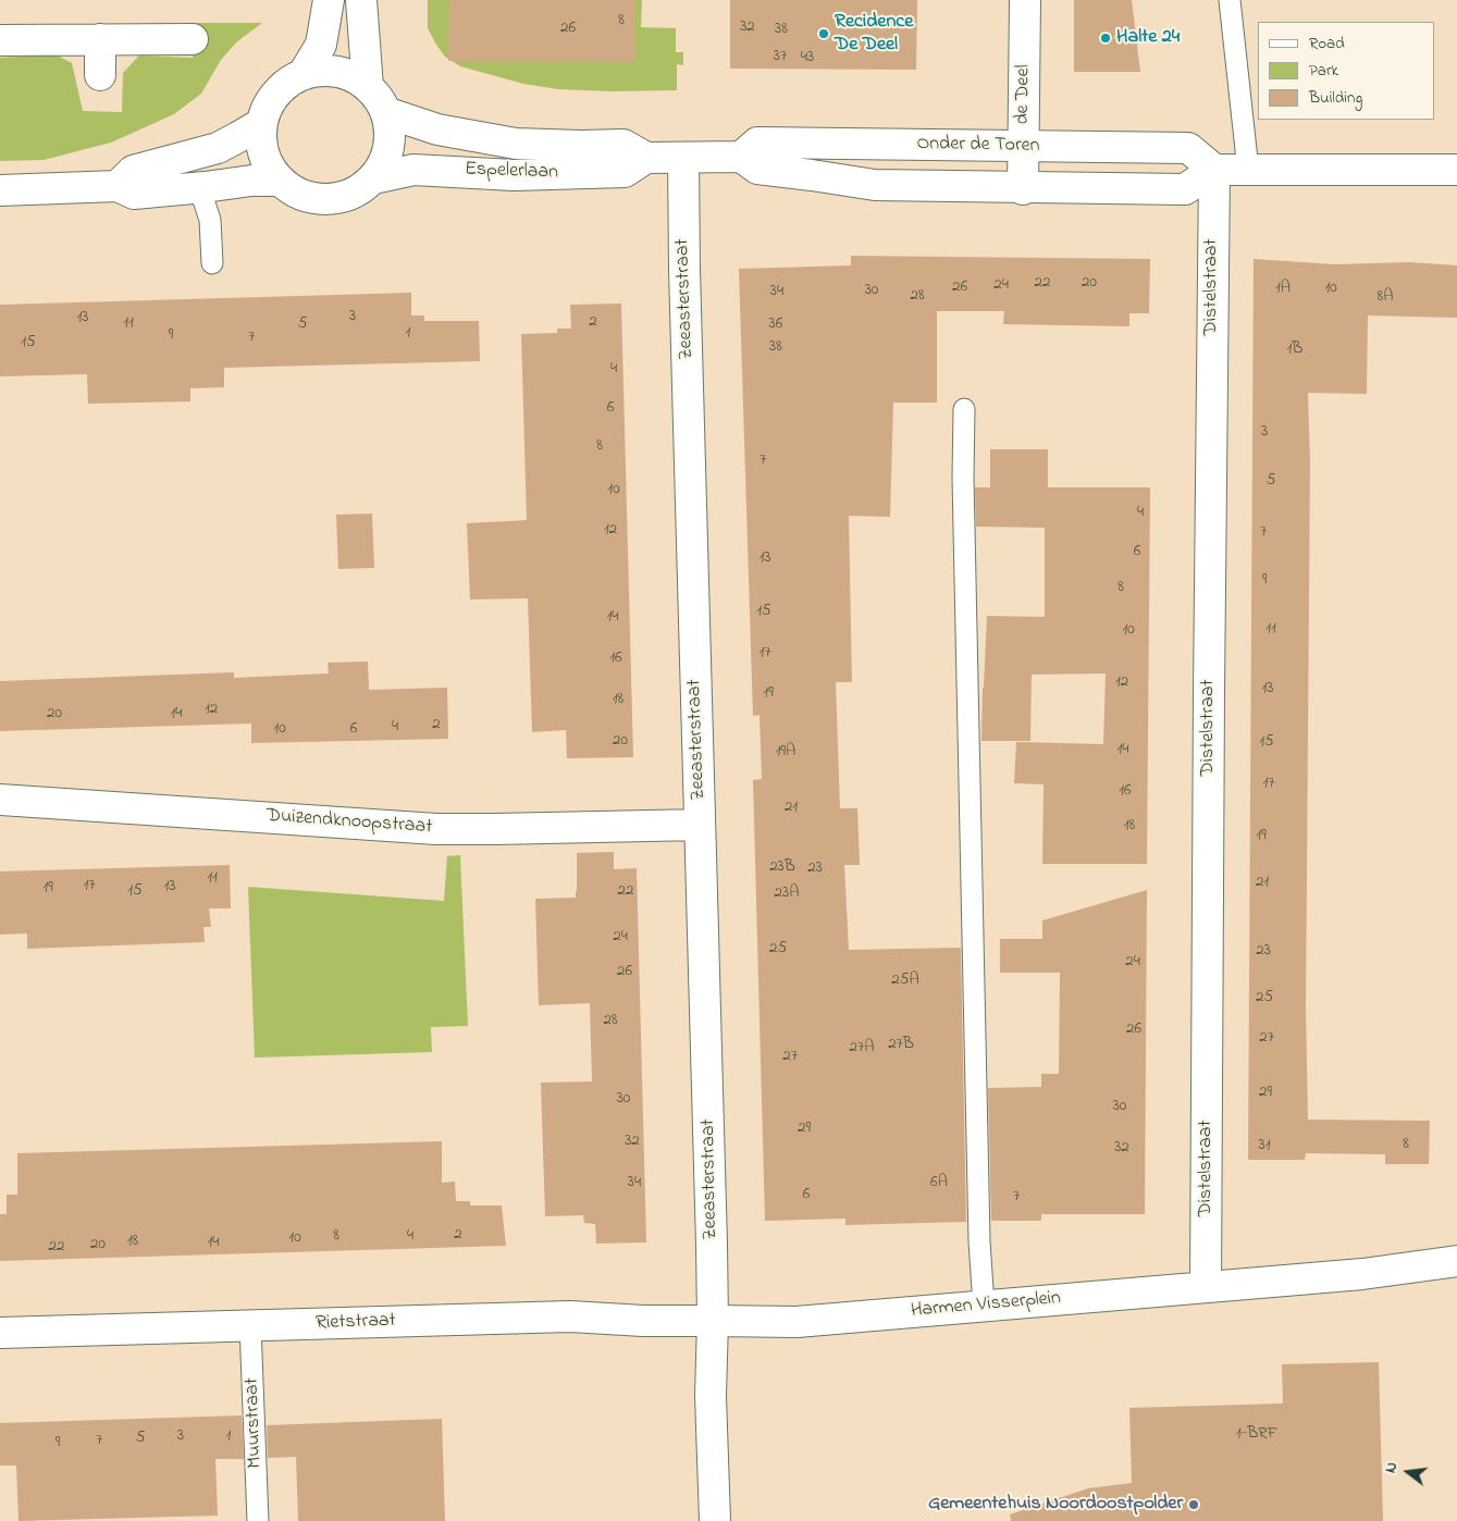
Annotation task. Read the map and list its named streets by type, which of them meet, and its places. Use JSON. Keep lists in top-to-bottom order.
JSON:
{
  "streets": {
    "street": [
      "de Deel",
      "Onder de Toren",
      "Espelerlaan",
      "Distelstraat",
      "Zeeasterstraat",
      "Duizendknoopstraat",
      "Harmen Visserplein",
      "Rietstraat"
    ],
    "lane": ["Muurstraat"]
  },
  "crossings": [
    ["de Deel", "Onder de Toren"],
    ["Onder de Toren", "Distelstraat"],
    ["Espelerlaan", "Zeeasterstraat"],
    ["Distelstraat", "Harmen Visserplein"],
    ["Zeeasterstraat", "Duizendknoopstraat"],
    ["Zeeasterstraat", "Harmen Visserplein"],
    ["Zeeasterstraat", "Rietstraat"],
    ["Harmen Visserplein", "Rietstraat"],
    ["Rietstraat", "Muurstraat"]
  ],
  "places": ["Recidence De Deel", "Halte 24", "Gemeentehuis Noordoostpolder"],
  "house_numbers": [
    "8",
    "32",
    "26",
    "38",
    "37",
    "43",
    "22",
    "20",
    "24",
    "26",
    "1A",
    "10",
    "30",
    "34",
    "28",
    "8A",
    "3",
    "13",
    "2",
    "11",
    "5",
    "36",
    "1",
    "9",
    "7",
    "15",
    "38",
    "1B",
    "4",
    "6",
    "3",
    "8",
    "7",
    "5",
    "10",
    "4",
    "12",
    "7",
    "6",
    "13",
    "9",
    "8",
    "15",
    "14",
    "11",
    "10",
    "17",
    "16",
    "12",
    "13",
    "19",
    "18",
    "12",
    "20",
    "14",
    "2",
    "4",
    "10",
    "6",
    "20",
    "15",
    "14",
    "19A",
    "17",
    "16",
    "21",
    "18",
    "19",
    "23B",
    "23",
    "11",
    "21",
    "17",
    "13",
    "19",
    "15",
    "22",
    "23A",
    "24",
    "25",
    "23",
    "24",
    "26",
    "25A",
    "25",
    "28",
    "26",
    "27",
    "27B",
    "27A",
    "27",
    "29",
    "30",
    "30",
    "29",
    "32",
    "8",
    "31",
    "32",
    "34",
    "6A",
    "6",
    "7",
    "2",
    "8",
    "4",
    "10",
    "18",
    "14",
    "20",
    "22",
    "1-BRF",
    "3",
    "1",
    "5",
    "7",
    "9"
  ],
  "legend": ["Road", "Park", "Building"],
  "north": "left"
}
